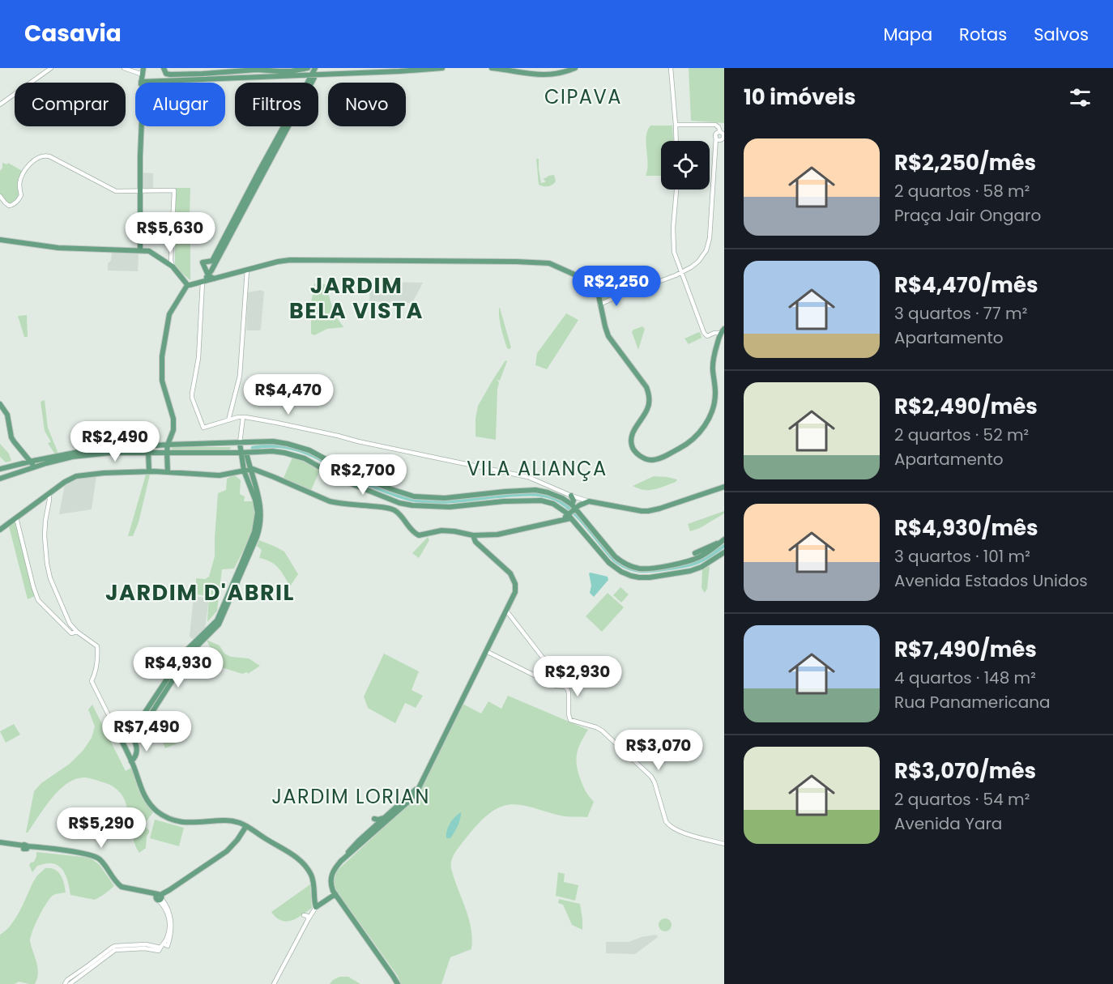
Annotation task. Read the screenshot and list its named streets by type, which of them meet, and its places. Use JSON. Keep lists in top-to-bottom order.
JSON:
{
  "districts": [
    "CIPAVA",
    "JARDIM BELA VISTA",
    "VILA ALIANÇA",
    "JARDIM D'ABRIL",
    "JARDIM LORIAN"
  ],
  "page": {
    "header": "Casavia",
    "nav": ["Mapa", "Rotas", "Salvos"],
    "heading": "10 imóveis",
    "chip": [
      "Comprar",
      "Alugar",
      "Filtros",
      "Novo"
    ],
    "list": [
      {
        "name": "R$2,250/mês",
        "note": "2 quartos · 58 m² · Praça Jair Ongaro"
      },
      {
        "name": "R$4,470/mês",
        "note": "3 quartos · 77 m² · Apartamento"
      },
      {
        "name": "R$2,490/mês",
        "note": "2 quartos · 52 m² · Apartamento"
      },
      {
        "name": "R$4,930/mês",
        "note": "3 quartos · 101 m² · Avenida Estados Unidos"
      },
      {
        "name": "R$7,490/mês",
        "note": "4 quartos · 148 m² · Rua Panamericana"
      },
      {
        "name": "R$3,070/mês",
        "note": "2 quartos · 54 m² · Avenida Yara"
      }
    ],
    "price": [
      "R$5,630",
      "R$2,250",
      "R$4,470",
      "R$2,490",
      "R$2,700",
      "R$4,930",
      "R$2,930",
      "R$7,490",
      "R$3,070",
      "R$5,290"
    ]
  }
}
